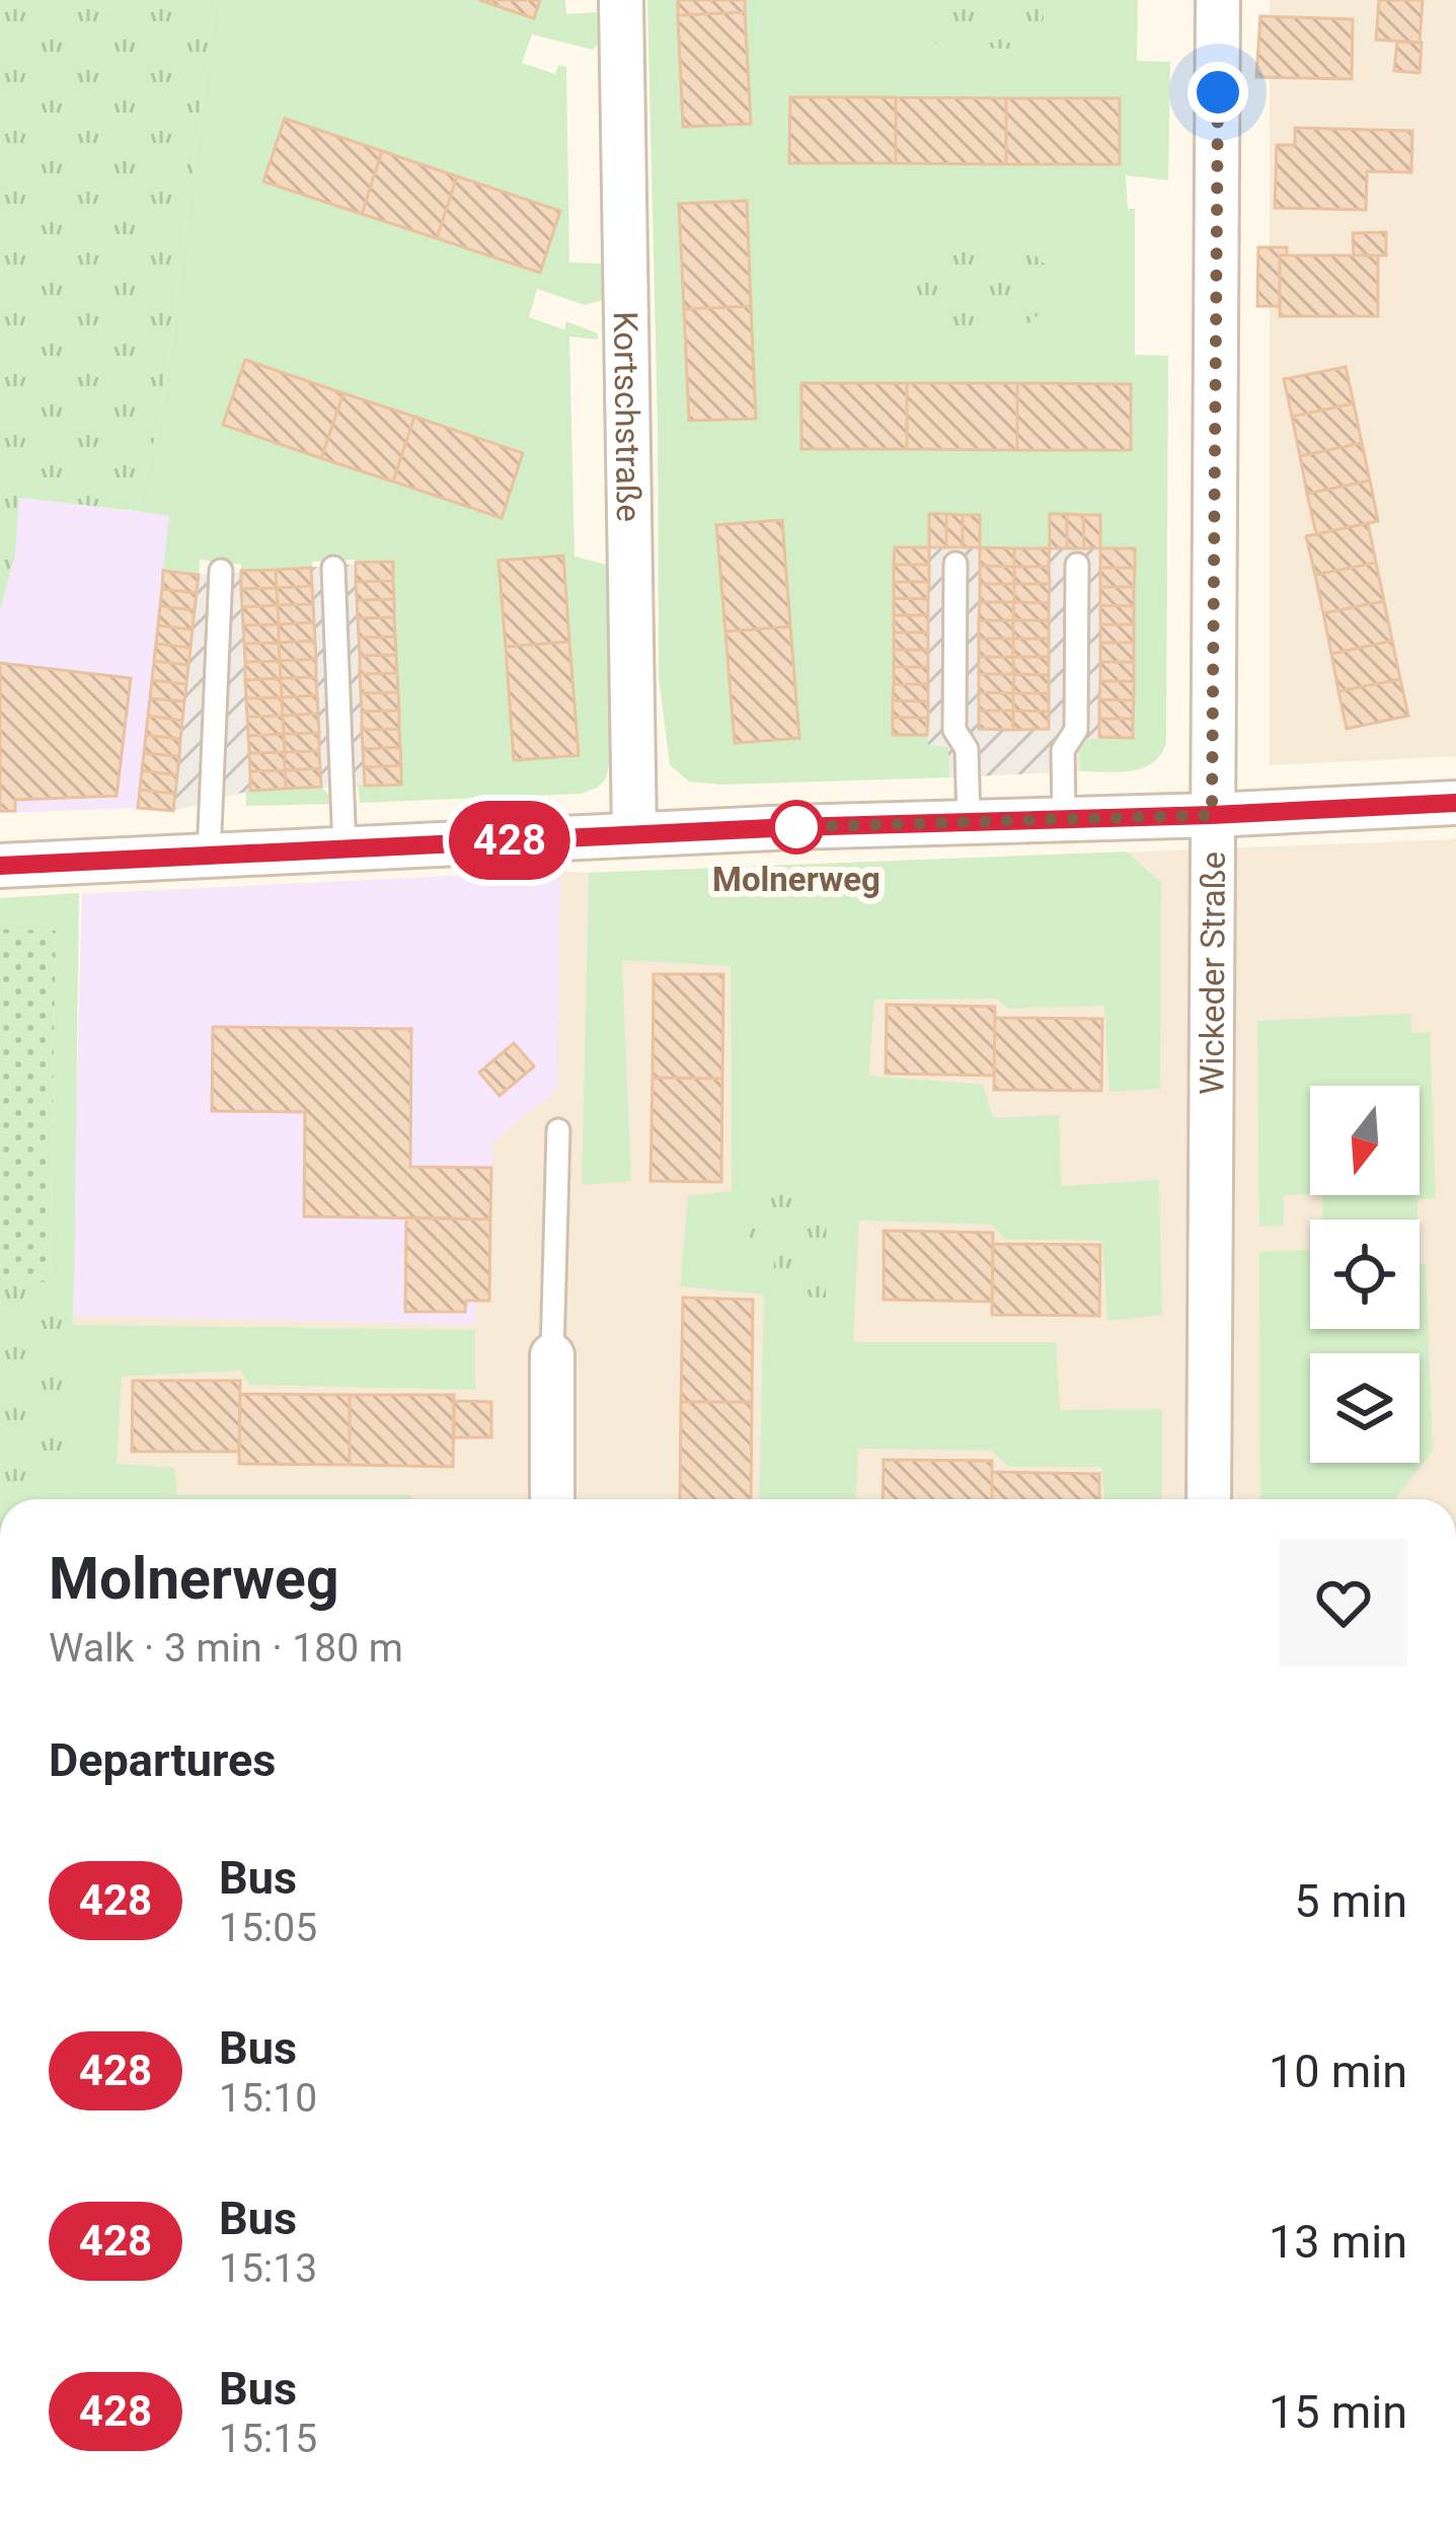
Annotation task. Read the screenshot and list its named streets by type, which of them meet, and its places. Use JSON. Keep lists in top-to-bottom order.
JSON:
{
  "streets": {
    "street": ["Kortschstraße", "Wickeder Straße"]
  },
  "places": ["Molnerweg"],
  "lines": ["bus line 428"],
  "north": "bottom",
  "page": {
    "on_map": "428",
    "heading": [
      ["Molnerweg", "Walk · 3 min · 180 m"],
      "Departures"
    ],
    "list": [
      {
        "mark": "428",
        "name": "Bus",
        "note": "15:05",
        "value": "5 min"
      },
      {
        "mark": "428",
        "name": "Bus",
        "note": "15:10",
        "value": "10 min"
      },
      {
        "mark": "428",
        "name": "Bus",
        "note": "15:13",
        "value": "13 min"
      },
      {
        "mark": "428",
        "name": "Bus",
        "note": "15:15",
        "value": "15 min"
      }
    ]
  }
}
